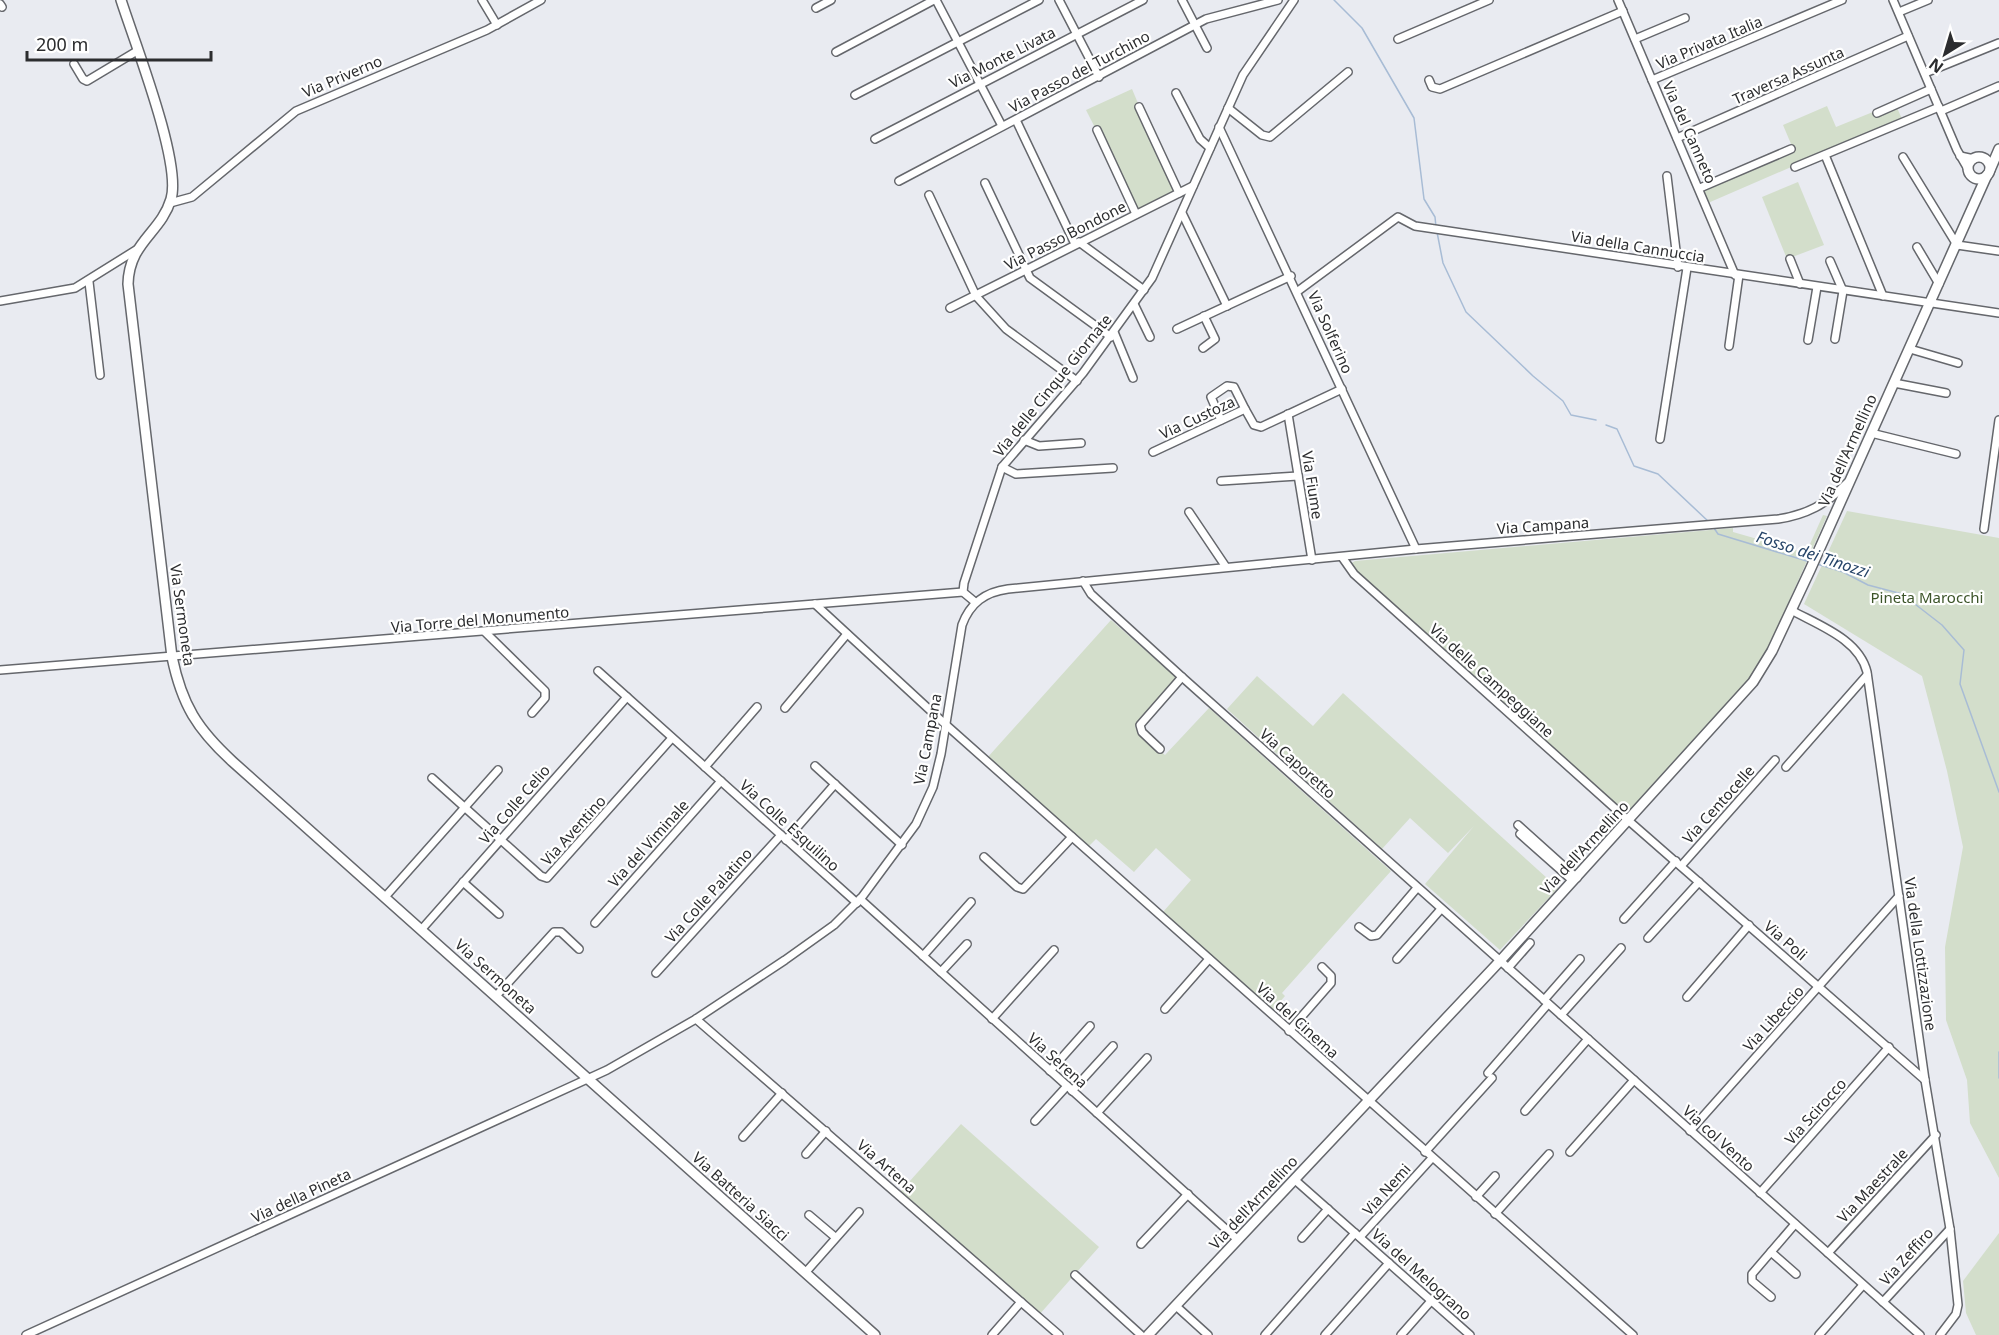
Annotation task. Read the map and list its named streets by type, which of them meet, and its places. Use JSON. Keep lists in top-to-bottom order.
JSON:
{
  "streets": {
    "street": [
      "Via Privata Italia",
      "Via Monte Livata",
      "Via Passo del Turchino",
      "Traversa Assunta",
      "Via Priverno",
      "Via del Canneto",
      "Via Passo Bondone",
      "Via della Cannuccia",
      "Via Solferino",
      "Via delle Cinque Giornate",
      "Via Custoza",
      "Via dell'Armellino",
      "Via Fiume",
      "Via Campana",
      "Via Sermoneta",
      "Via Torre del Monumento",
      "Via delle Campeggiane",
      "Via Caporetto",
      "Via Colle Celio",
      "Via Centocelle",
      "Via Colle Esquilino",
      "Via Aventino",
      "Via del Viminale",
      "Via Colle Palatino",
      "Via Poli",
      "Via della Lottizzazione",
      "Via Libeccio",
      "Via del Cinema",
      "Via Serena",
      "Via Scirocco",
      "Via col Vento",
      "Via Artena",
      "Via Maestrale",
      "Via Nemi",
      "Via della Pineta",
      "Via Batteria Siacci",
      "Via Zeffiro",
      "Via del Melograno"
    ]
  },
  "crossings": [
    ["Via Privata Italia", "Via del Canneto"],
    ["Traversa Assunta", "Via del Canneto"],
    ["Via Priverno", "Via Sermoneta"],
    ["Via del Canneto", "Via della Cannuccia"],
    ["Via Passo Bondone", "Via delle Cinque Giornate"],
    ["Via della Cannuccia", "Via Solferino"],
    ["Via della Cannuccia", "Via dell'Armellino"],
    ["Via Solferino", "Via delle Cinque Giornate"],
    ["Via Solferino", "Via Custoza"],
    ["Via Solferino", "Via Campana"],
    ["Via delle Cinque Giornate", "Via Torre del Monumento"],
    ["Via Custoza", "Via Fiume"],
    ["Via dell'Armellino", "Via Campana"],
    ["Via dell'Armellino", "Via delle Campeggiane"],
    ["Via dell'Armellino", "Via Caporetto"],
    ["Via dell'Armellino", "Via Poli"],
    ["Via dell'Armellino", "Via della Lottizzazione"],
    ["Via dell'Armellino", "Via del Cinema"],
    ["Via dell'Armellino", "Via Serena"],
    ["Via dell'Armellino", "Via col Vento"],
    ["Via dell'Armellino", "Via del Melograno"],
    ["Via Fiume", "Via Campana"],
    ["Via Campana", "Via Sermoneta"],
    ["Via Campana", "Via delle Campeggiane"],
    ["Via Campana", "Via Caporetto"],
    ["Via Campana", "Via Colle Esquilino"],
    ["Via Campana", "Via del Cinema"],
    ["Via Campana", "Via Serena"],
    ["Via Campana", "Via Artena"],
    ["Via Campana", "Via della Pineta"],
    ["Via Campana", "Via Batteria Siacci"],
    ["Via Sermoneta", "Via Torre del Monumento"],
    ["Via Sermoneta", "Via Colle Celio"],
    ["Via Sermoneta", "Via della Pineta"],
    ["Via Sermoneta", "Via Batteria Siacci"],
    ["Via Torre del Monumento", "Via del Cinema"],
    ["Via delle Campeggiane", "Via Poli"],
    ["Via Caporetto", "Via col Vento"],
    ["Via Colle Celio", "Via Colle Esquilino"],
    ["Via Colle Celio", "Via Aventino"],
    ["Via Centocelle", "Via Poli"],
    ["Via Colle Esquilino", "Via Aventino"],
    ["Via Colle Esquilino", "Via del Viminale"],
    ["Via Colle Esquilino", "Via Colle Palatino"],
    ["Via Colle Esquilino", "Via Serena"],
    ["Via Poli", "Via della Lottizzazione"],
    ["Via Poli", "Via Libeccio"],
    ["Via Poli", "Via Scirocco"],
    ["Via della Lottizzazione", "Via Libeccio"],
    ["Via della Lottizzazione", "Via Maestrale"],
    ["Via della Lottizzazione", "Via Zeffiro"],
    ["Via Libeccio", "Via col Vento"],
    ["Via del Cinema", "Via Nemi"],
    ["Via Scirocco", "Via col Vento"],
    ["Via col Vento", "Via Maestrale"],
    ["Via col Vento", "Via Zeffiro"],
    ["Via Nemi", "Via del Melograno"],
    ["Via della Pineta", "Via Batteria Siacci"]
  ],
  "water": ["Fosso dei Tinozzi"],
  "parks": ["Pineta Marocchi"],
  "scale_bar": "200 m",
  "north": "bottom left"
}
